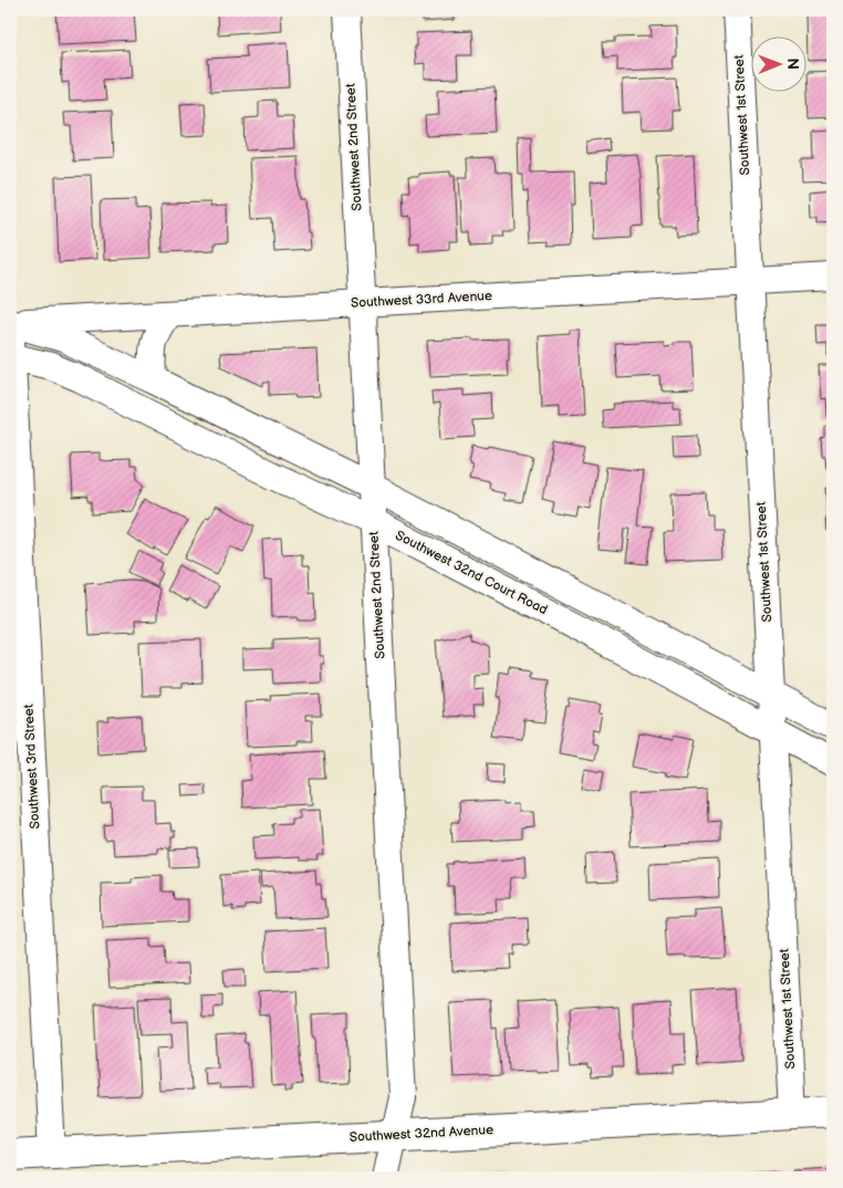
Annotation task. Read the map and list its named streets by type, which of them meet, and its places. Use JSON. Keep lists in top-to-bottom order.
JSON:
{
  "streets": {
    "street": [
      "Southwest 1st Street",
      "Southwest 2nd Street",
      "Southwest 33rd Avenue",
      "Southwest 32nd Court Road",
      "Southwest 3rd Street",
      "Southwest 32nd Avenue"
    ]
  },
  "crossings": [
    ["Southwest 1st Street", "Southwest 33rd Avenue"],
    ["Southwest 1st Street", "Southwest 32nd Court Road"],
    ["Southwest 1st Street", "Southwest 32nd Avenue"],
    ["Southwest 2nd Street", "Southwest 33rd Avenue"],
    ["Southwest 2nd Street", "Southwest 32nd Court Road"],
    ["Southwest 2nd Street", "Southwest 32nd Avenue"],
    ["Southwest 33rd Avenue", "Southwest 3rd Street"],
    ["Southwest 32nd Court Road", "Southwest 3rd Street"],
    ["Southwest 3rd Street", "Southwest 32nd Avenue"]
  ],
  "north": "right"
}
